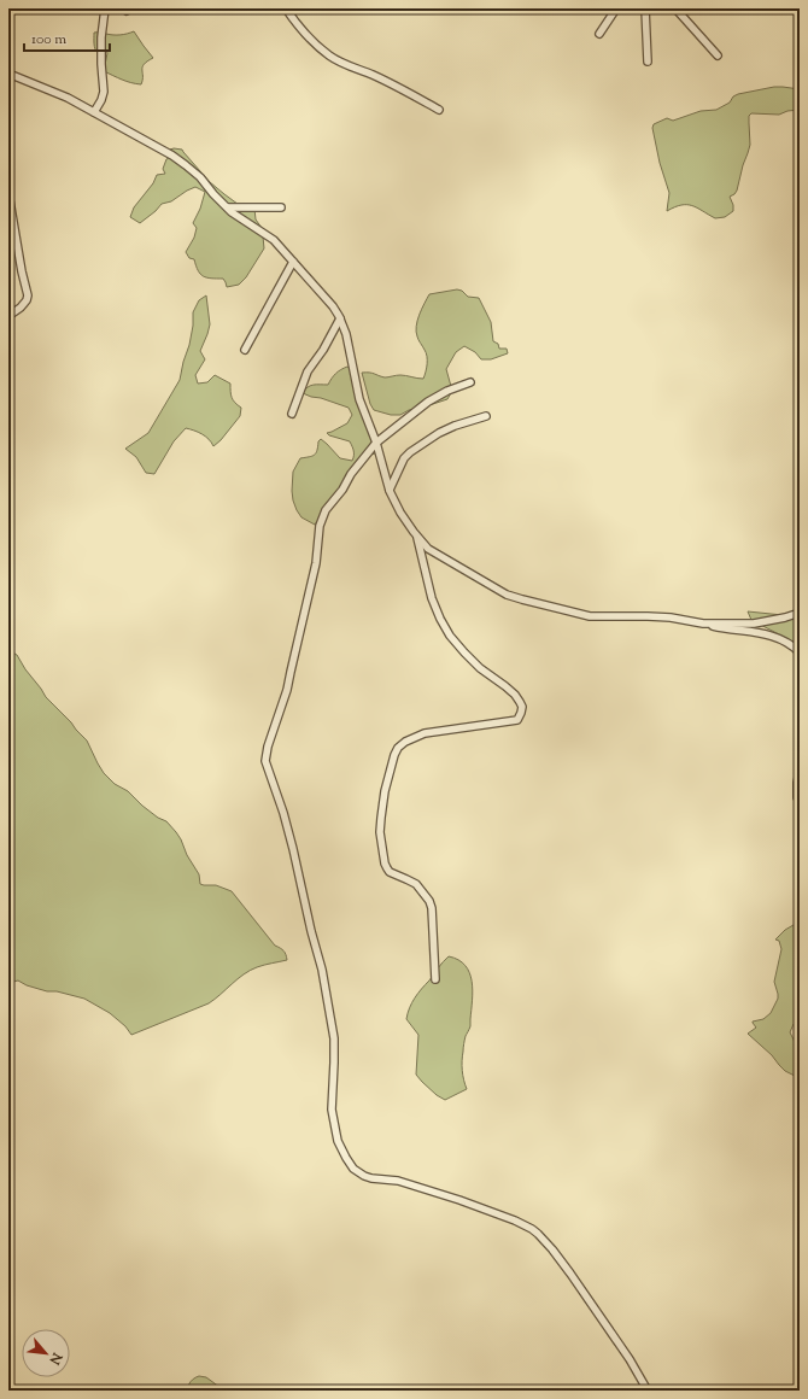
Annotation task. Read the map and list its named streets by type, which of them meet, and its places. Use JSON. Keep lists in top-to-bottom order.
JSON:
{
  "scale_bar": "100 m",
  "north": "bottom right"
}
